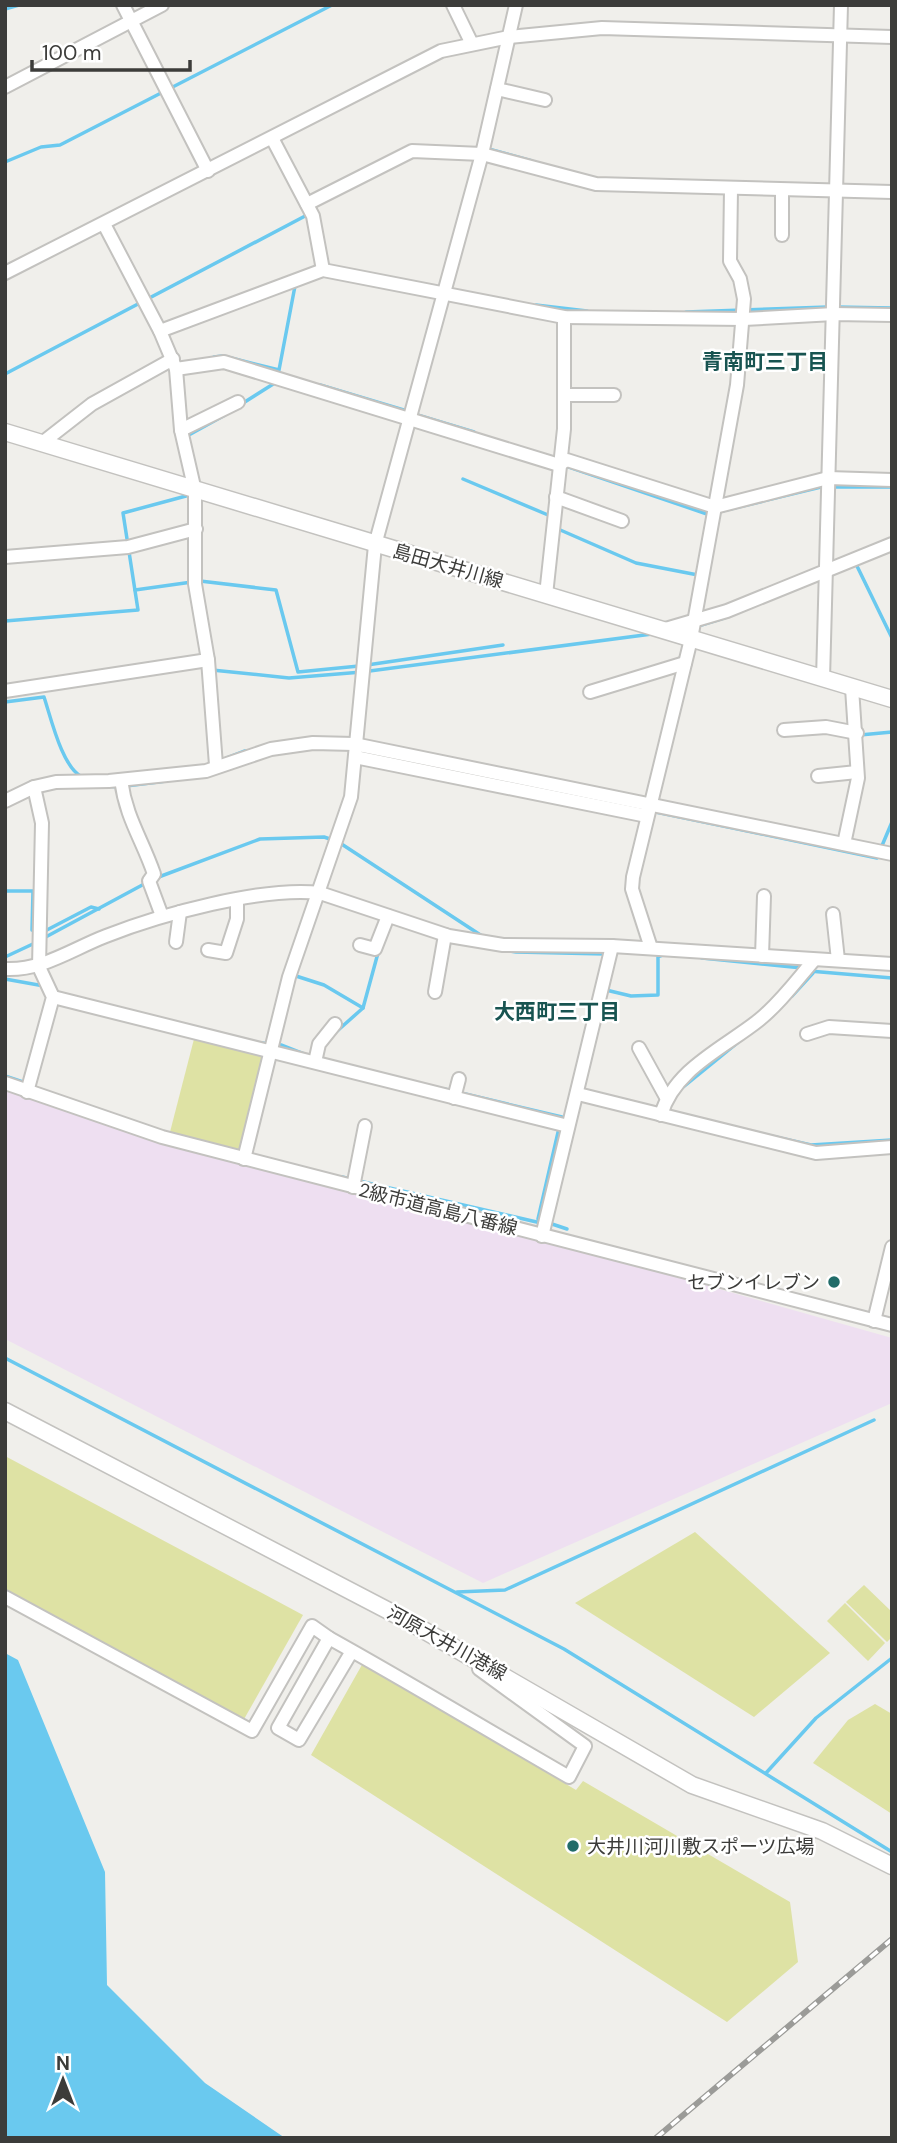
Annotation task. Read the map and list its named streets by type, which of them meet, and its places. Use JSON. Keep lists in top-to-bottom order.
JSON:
{
  "streets": {
    "main road": ["島田大井川線", "河原大井川港線"],
    "street": ["2級市道高島八番線"]
  },
  "districts": ["青南町三丁目", "大西町三丁目"],
  "places": ["セブンイレブン", "大井川河川敷スポーツ広場"],
  "scale_bar": "100 m",
  "north": "top"
}
